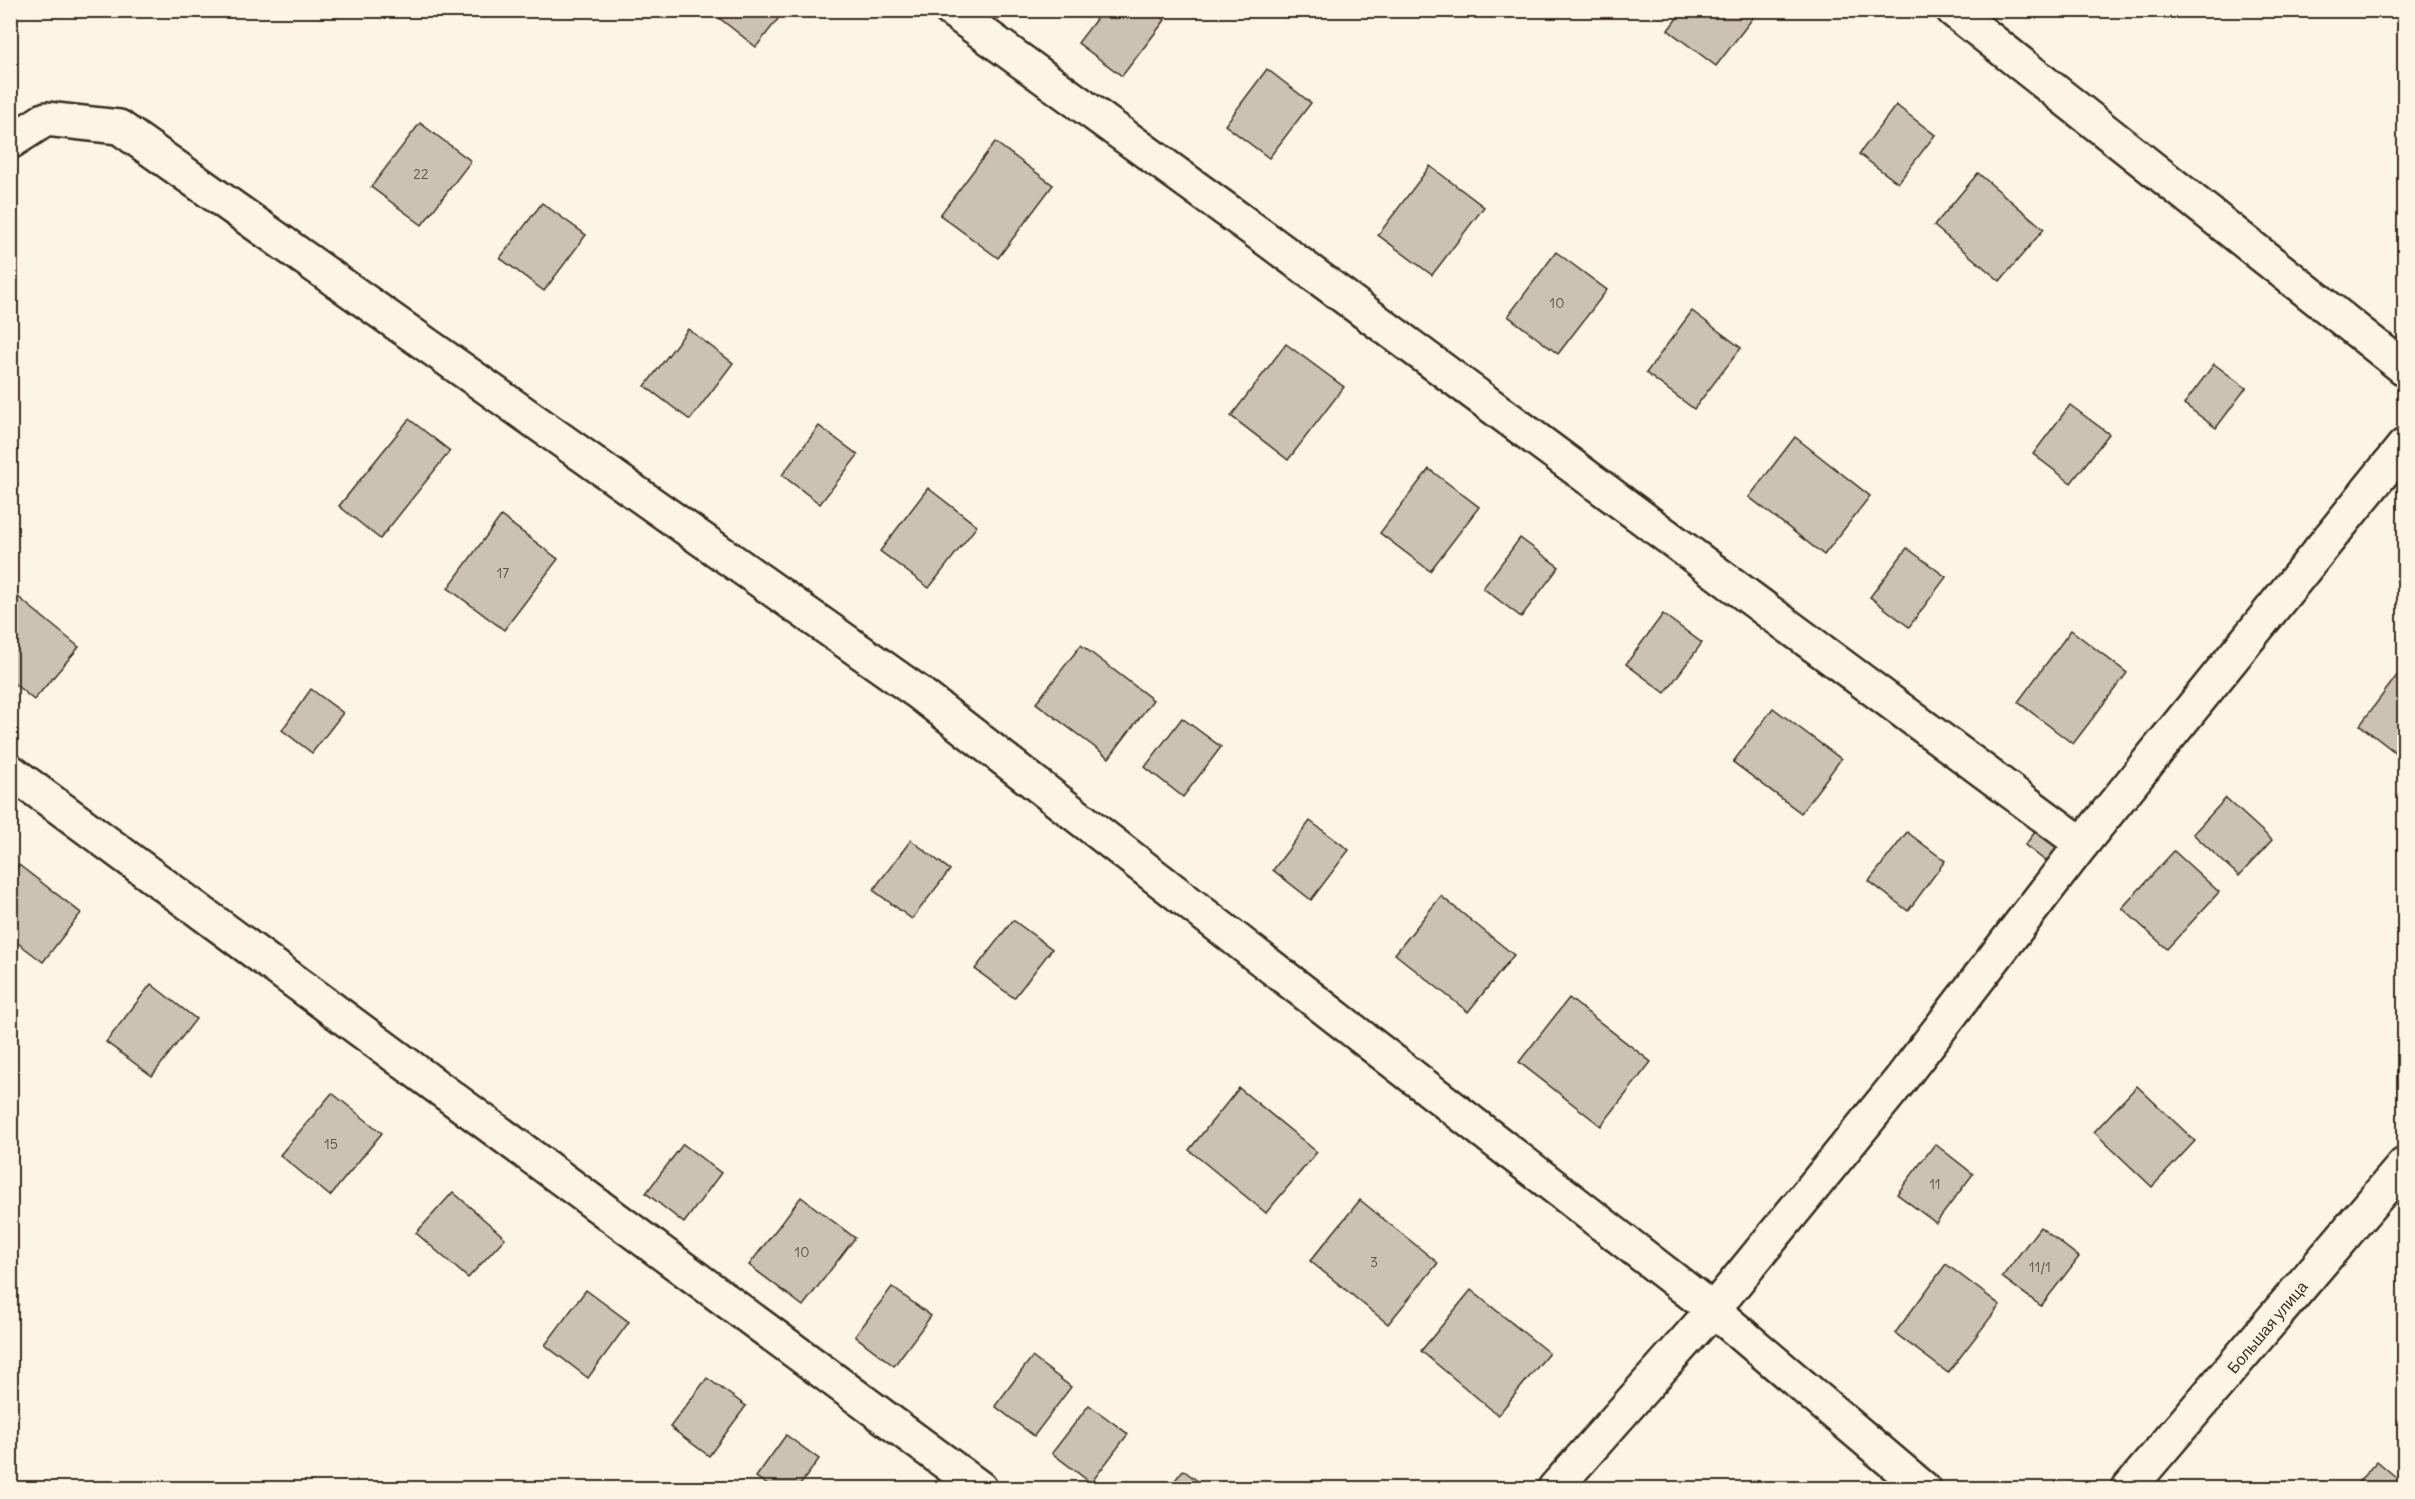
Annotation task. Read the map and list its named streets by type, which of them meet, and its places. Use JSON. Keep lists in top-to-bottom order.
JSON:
{
  "streets": {
    "street": ["Большая улица"]
  },
  "house_numbers": [
    "22",
    "10",
    "17",
    "15",
    "11",
    "10",
    "3",
    "11/1"
  ]
}
